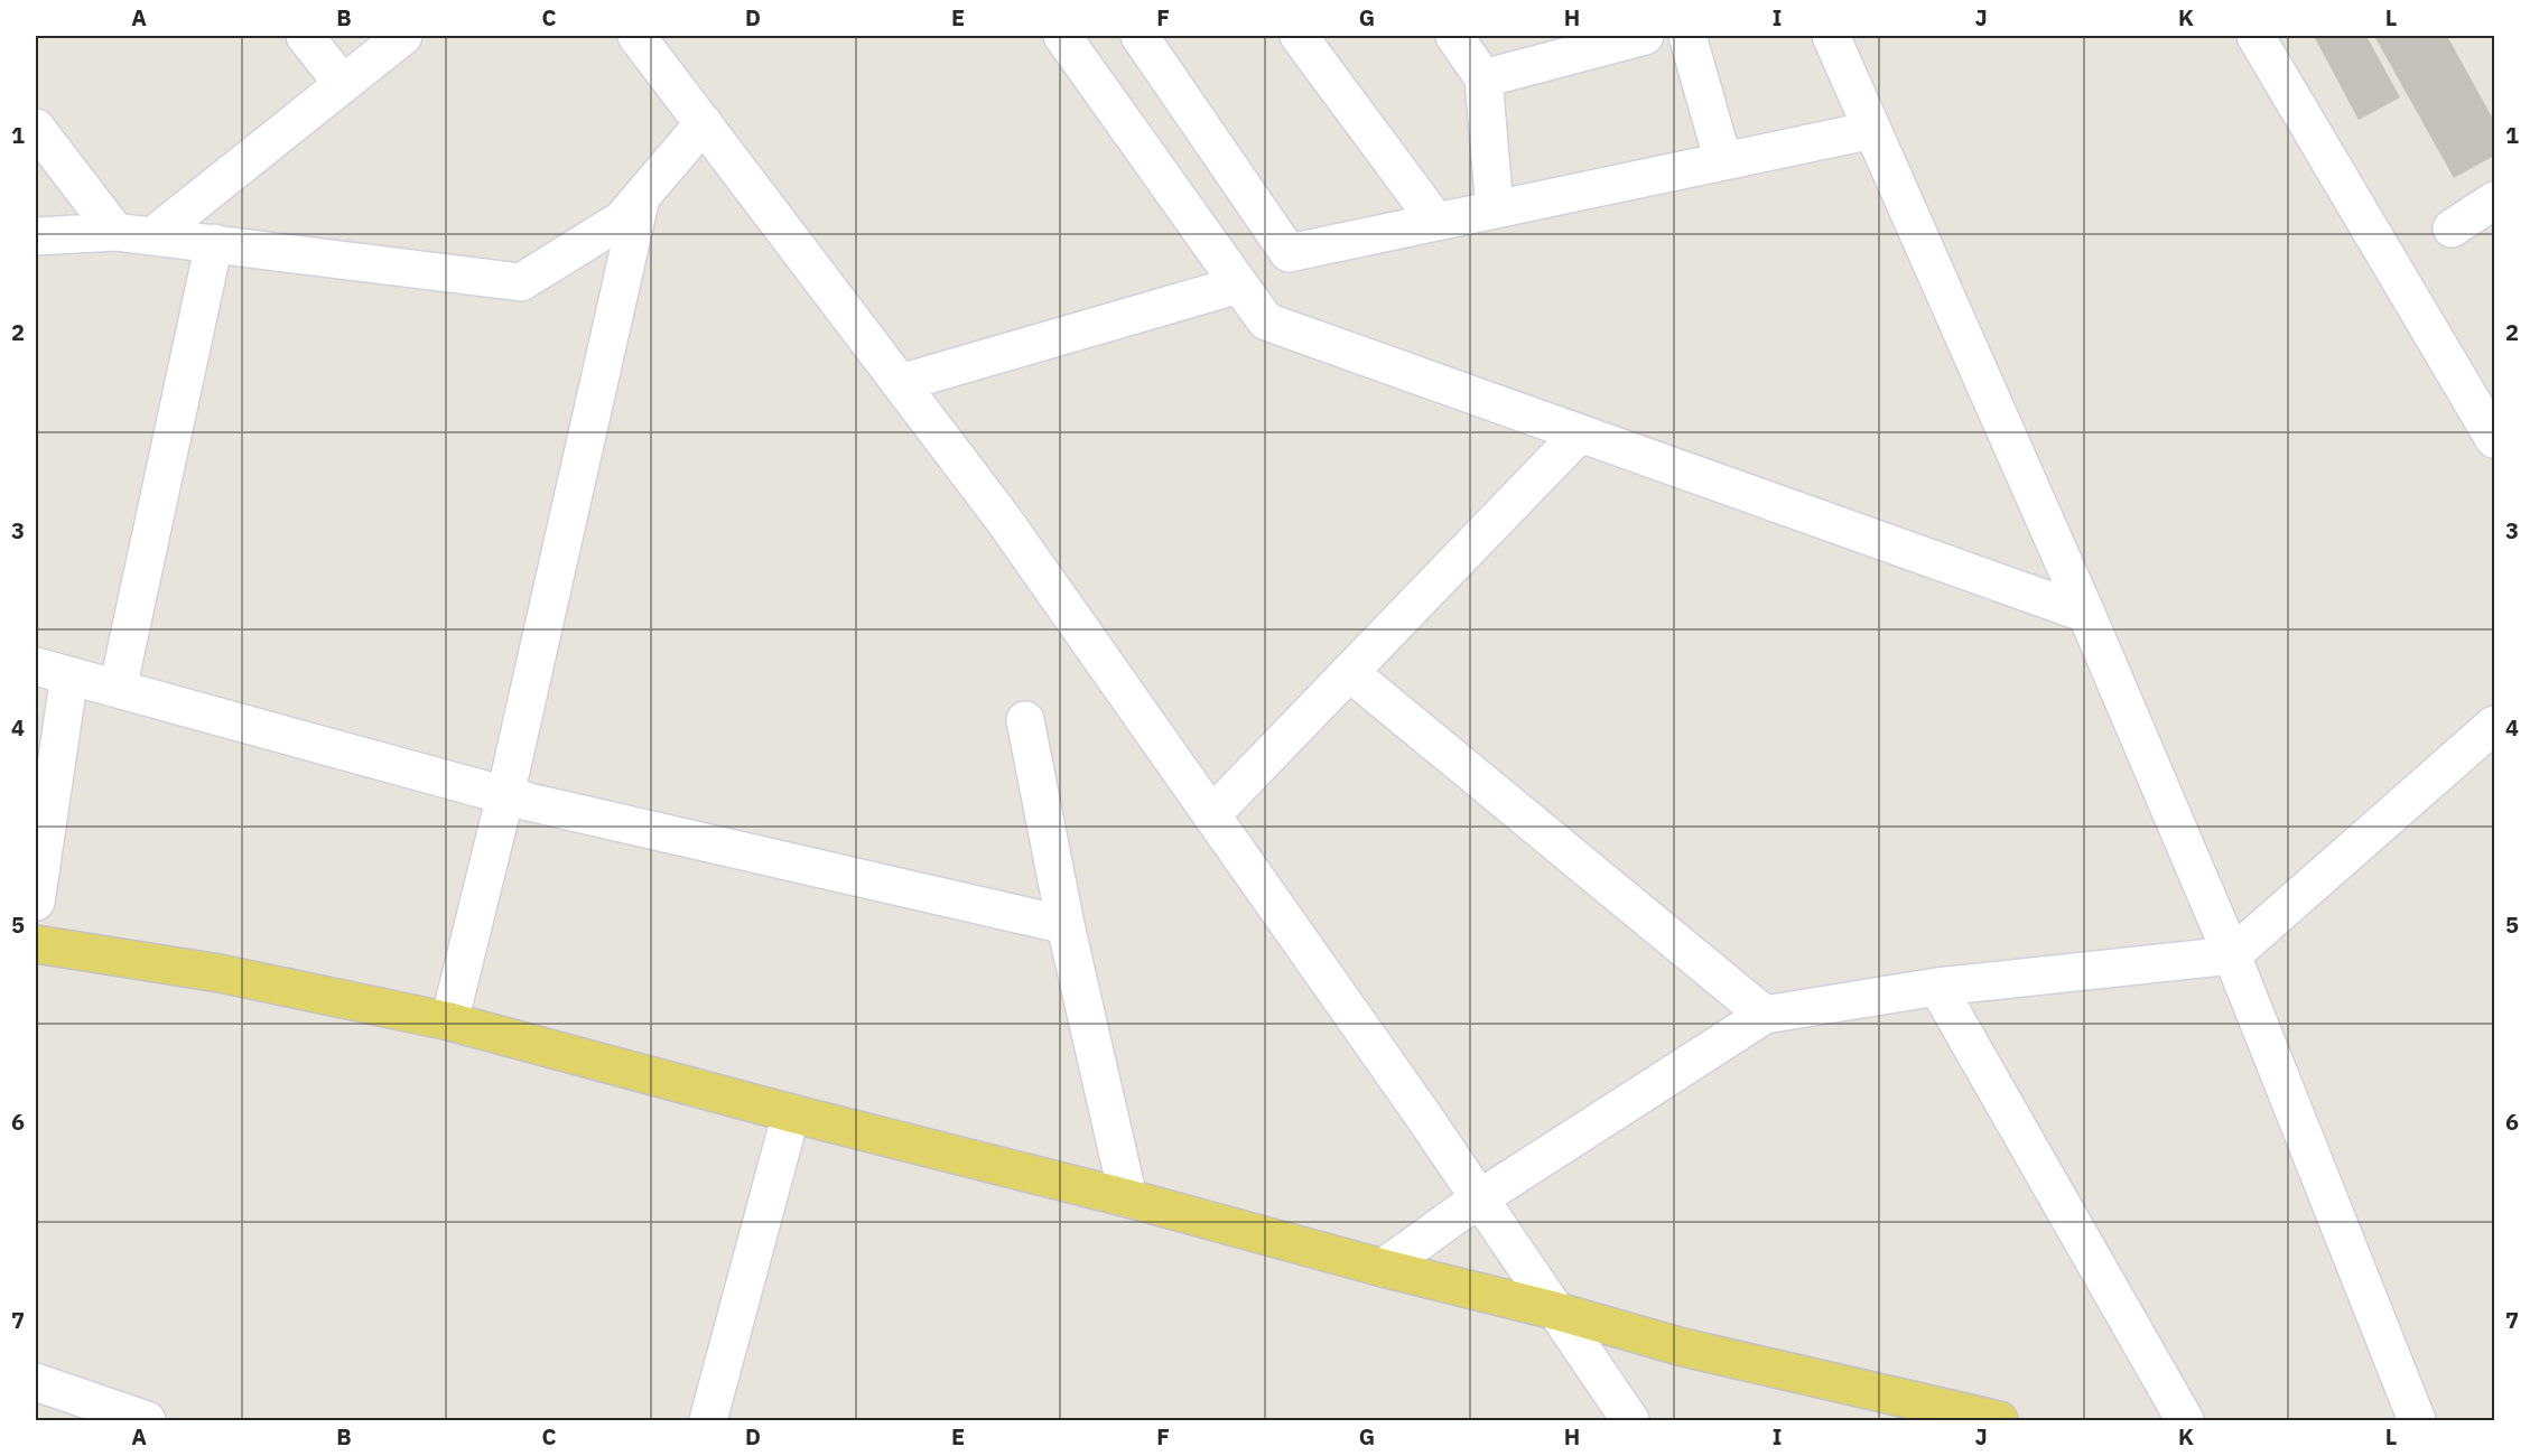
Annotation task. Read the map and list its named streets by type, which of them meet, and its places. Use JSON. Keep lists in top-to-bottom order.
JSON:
{
  "grid": {
    "columns": [
      "A",
      "B",
      "C",
      "D",
      "E",
      "F",
      "G",
      "H",
      "I",
      "J",
      "K",
      "L"
    ],
    "rows": [
      "1",
      "2",
      "3",
      "4",
      "5",
      "6",
      "7"
    ]
  }
}
